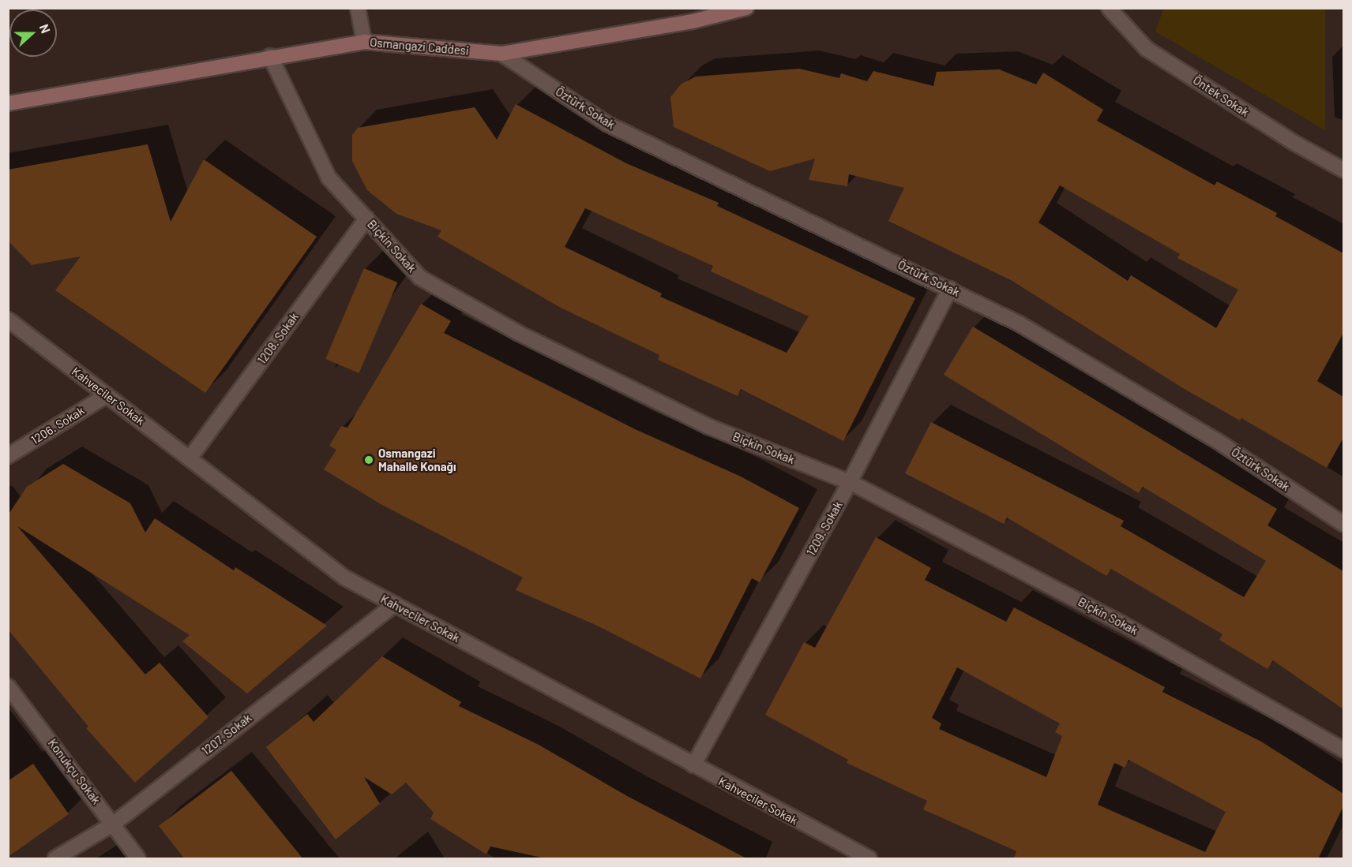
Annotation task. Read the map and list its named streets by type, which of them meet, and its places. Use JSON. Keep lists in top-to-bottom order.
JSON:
{
  "streets": {
    "main road": ["Osmangazi Caddesi"],
    "street": [
      "Öntek Sokak",
      "Öztürk Sokak",
      "Biçkin Sokak",
      "1208. Sokak",
      "Kahveciler Sokak",
      "1206. Sokak",
      "1209. Sokak",
      "1207. Sokak",
      "Konukçu Sokak"
    ]
  },
  "crossings": [
    ["Osmangazi Caddesi", "Öztürk Sokak"],
    ["Osmangazi Caddesi", "Biçkin Sokak"],
    ["Öztürk Sokak", "1209. Sokak"],
    ["Biçkin Sokak", "1208. Sokak"],
    ["Biçkin Sokak", "1209. Sokak"],
    ["1208. Sokak", "Kahveciler Sokak"],
    ["Kahveciler Sokak", "1206. Sokak"],
    ["Kahveciler Sokak", "1209. Sokak"],
    ["Kahveciler Sokak", "1207. Sokak"],
    ["1207. Sokak", "Konukçu Sokak"]
  ],
  "places": ["Osmangazi Mahalle Konağı"],
  "north": "right"
}
